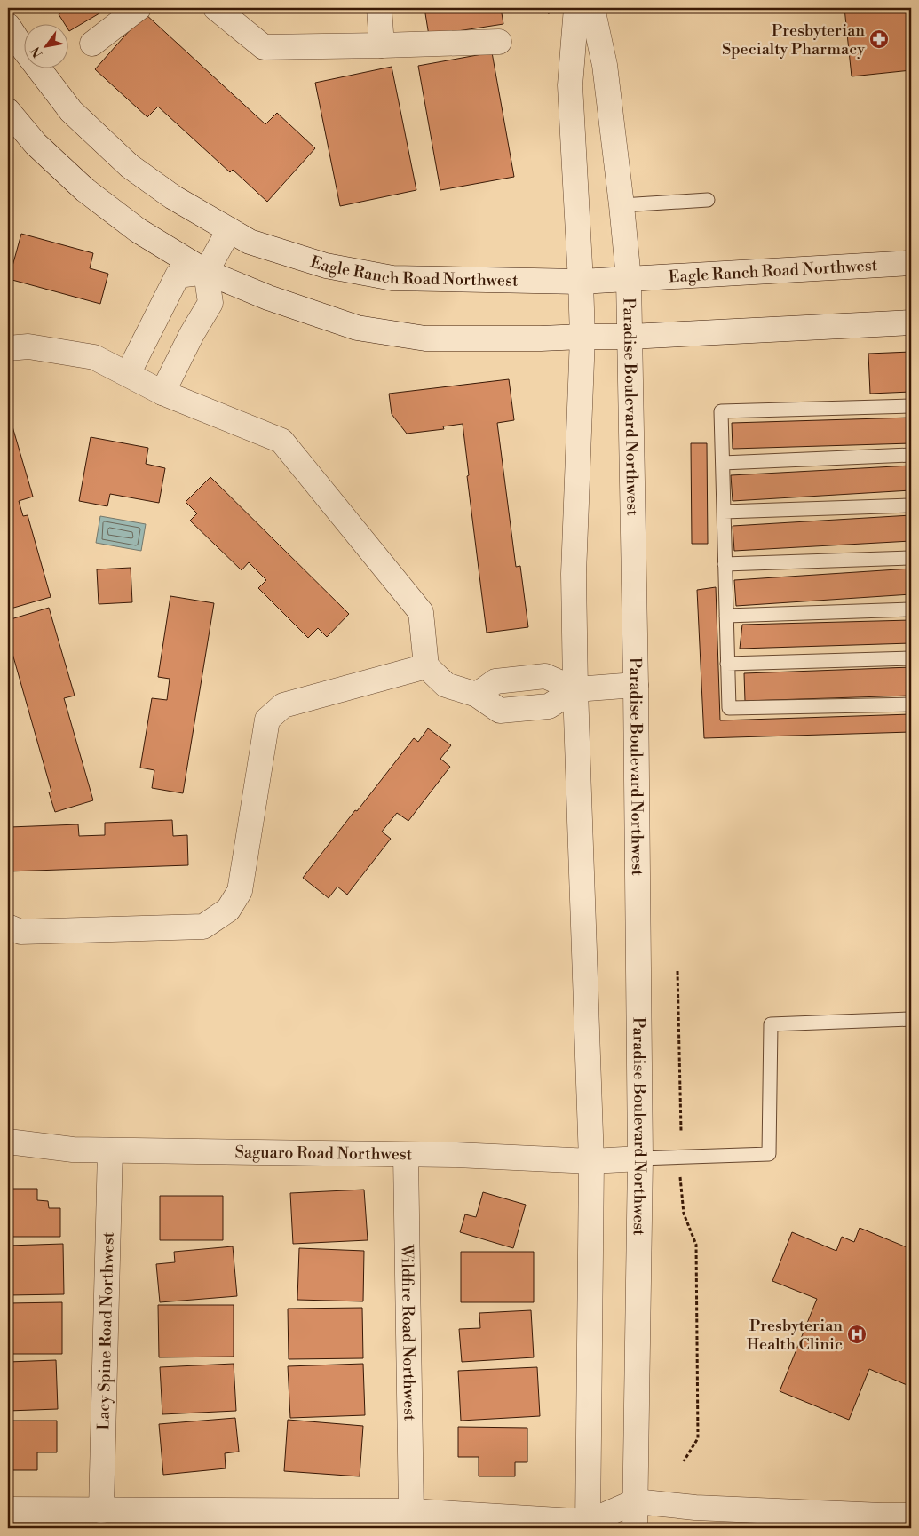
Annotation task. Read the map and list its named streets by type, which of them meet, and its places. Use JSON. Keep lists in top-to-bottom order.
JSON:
{
  "streets": {
    "street": [
      "Eagle Ranch Road Northwest",
      "Paradise Boulevard Northwest",
      "Saguaro Road Northwest",
      "Lacy Spine Road Northwest",
      "Wildfire Road Northwest"
    ]
  },
  "crossings": [
    ["Eagle Ranch Road Northwest", "Paradise Boulevard Northwest"],
    ["Paradise Boulevard Northwest", "Saguaro Road Northwest"],
    ["Saguaro Road Northwest", "Lacy Spine Road Northwest"],
    ["Saguaro Road Northwest", "Wildfire Road Northwest"]
  ],
  "places": {
    "pharmacy": ["Presbyterian Specialty Pharmacy"],
    "hospital": ["Presbyterian Health Clinic"]
  },
  "north": "bottom left"
}
